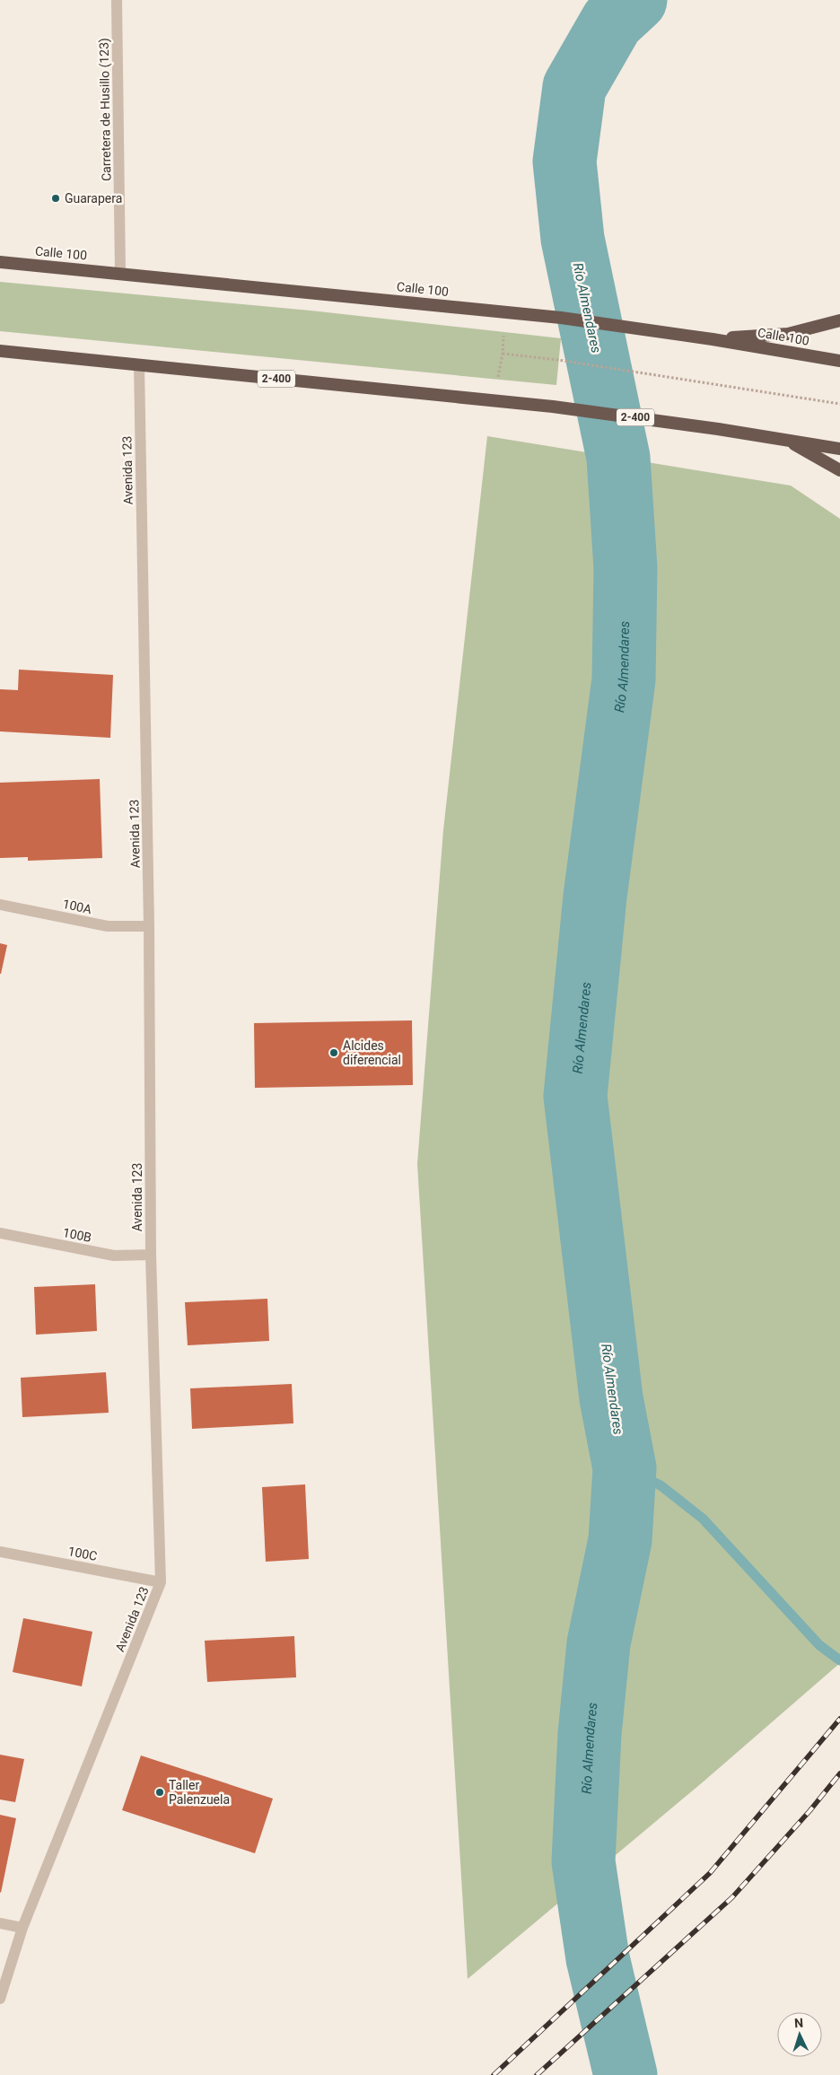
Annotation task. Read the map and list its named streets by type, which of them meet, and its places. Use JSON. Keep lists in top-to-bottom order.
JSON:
{
  "streets": {
    "highway": ["Calle 100", "2-400"],
    "street": [
      "Carretera de Husillo (123)",
      "Avenida 123",
      "100A",
      "100B",
      "100C"
    ]
  },
  "crossings": [
    ["Carretera de Husillo (123)", "Calle 100"],
    ["2-400", "Avenida 123"],
    ["Avenida 123", "100A"],
    ["Avenida 123", "100B"],
    ["Avenida 123", "100C"]
  ],
  "water": ["Río Almendares"],
  "places": ["Guarapera", "Alcides diferencial", "Taller Palenzuela"],
  "north": "top"
}
